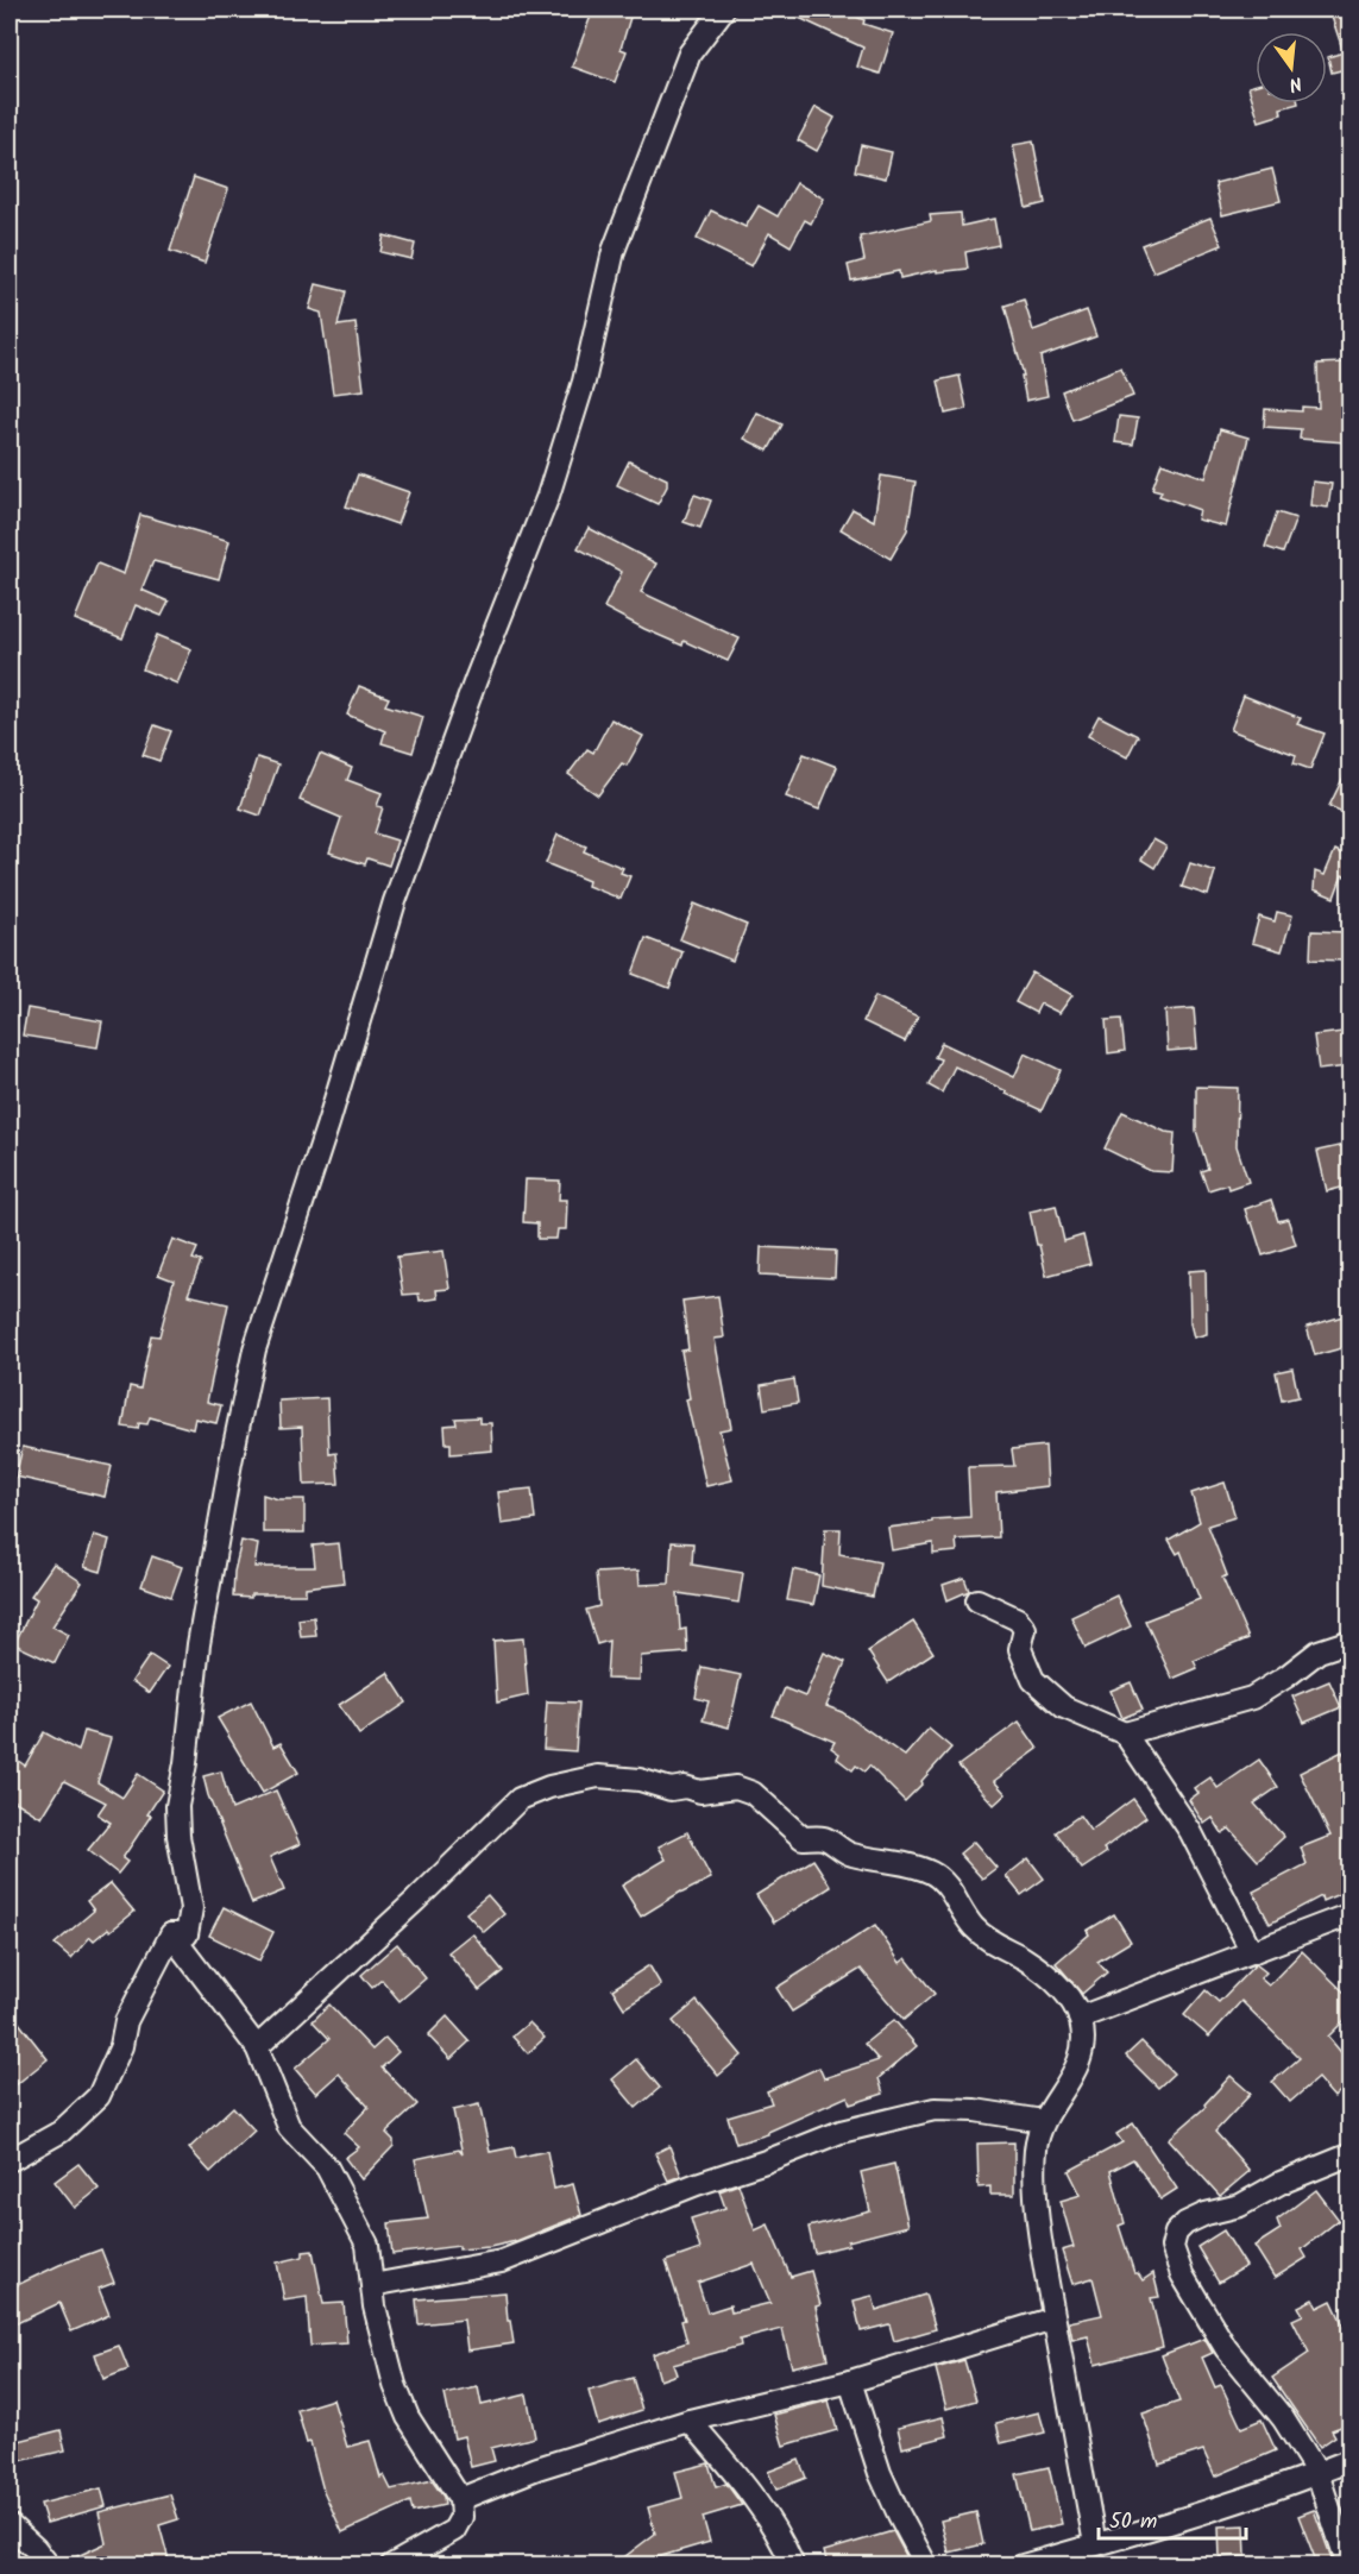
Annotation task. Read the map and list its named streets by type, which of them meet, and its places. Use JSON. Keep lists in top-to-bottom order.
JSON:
{
  "scale_bar": "50 m",
  "north": "bottom"
}
